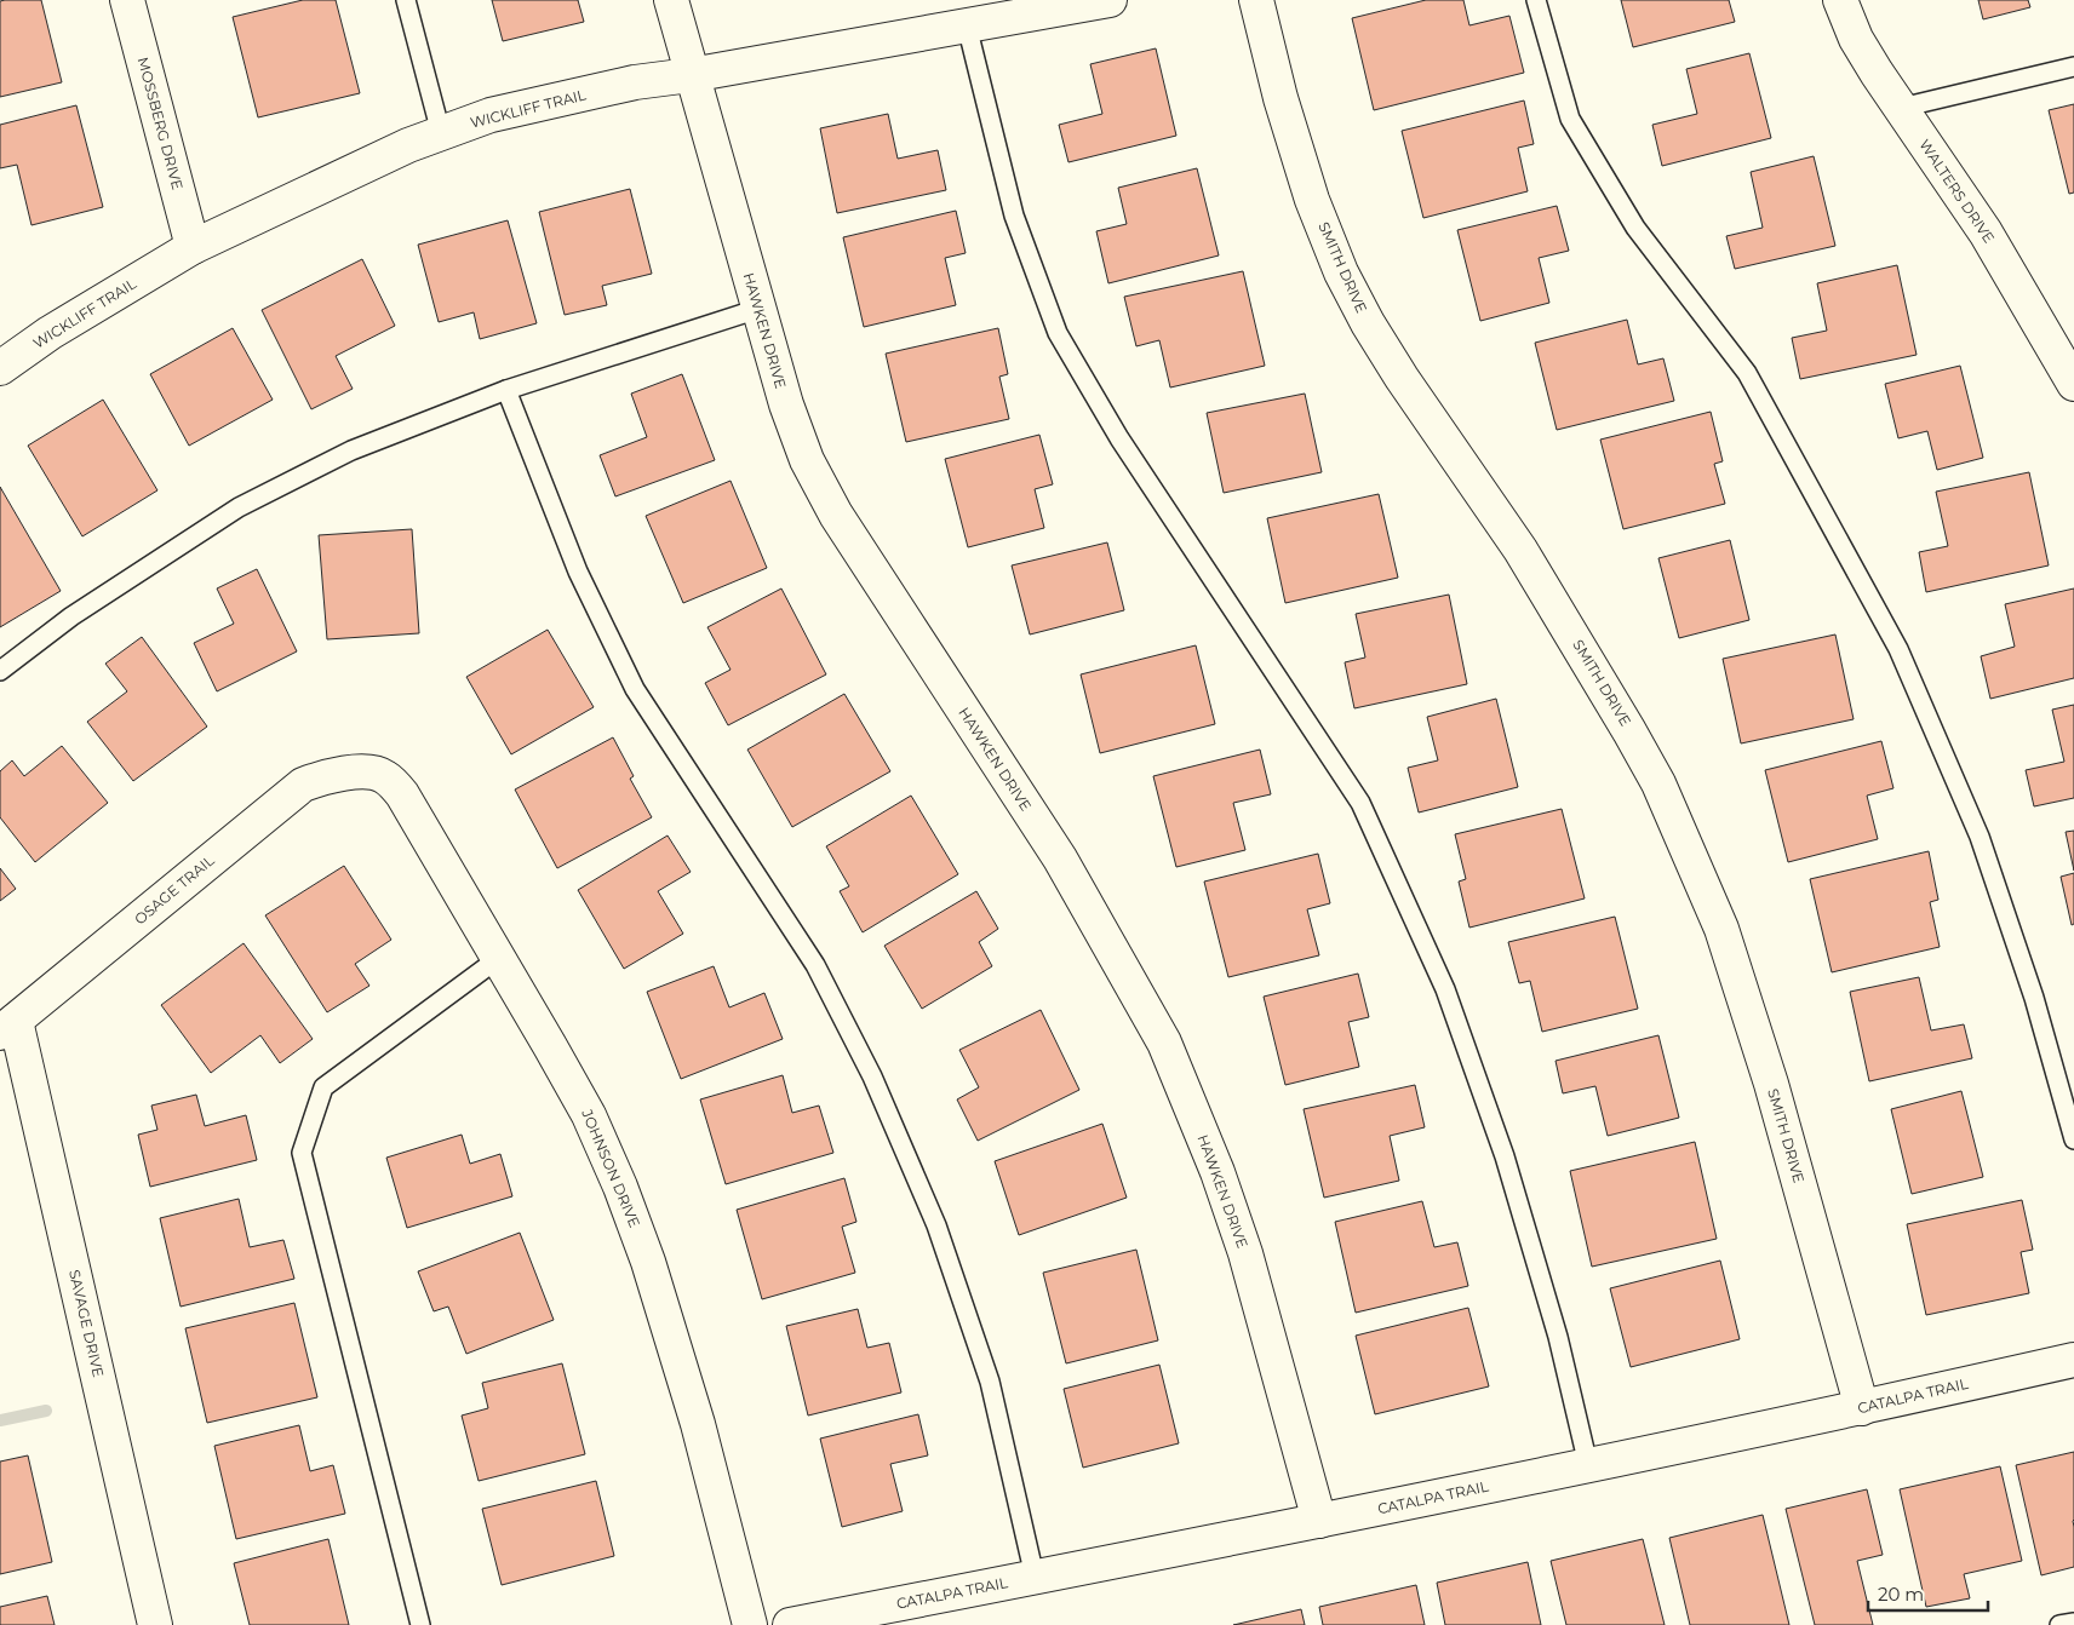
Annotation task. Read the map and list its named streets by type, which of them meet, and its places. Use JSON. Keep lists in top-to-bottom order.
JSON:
{
  "streets": {
    "street": [
      "WICKLIFF TRAIL",
      "MOSSBERG DRIVE",
      "WALTERS DRIVE",
      "SMITH DRIVE",
      "HAWKEN DRIVE",
      "OSAGE TRAIL",
      "JOHNSON DRIVE",
      "SAVAGE DRIVE",
      "CATALPA TRAIL"
    ]
  },
  "crossings": [
    ["WICKLIFF TRAIL", "MOSSBERG DRIVE"],
    ["WICKLIFF TRAIL", "HAWKEN DRIVE"],
    ["SMITH DRIVE", "CATALPA TRAIL"],
    ["HAWKEN DRIVE", "CATALPA TRAIL"],
    ["OSAGE TRAIL", "JOHNSON DRIVE"],
    ["OSAGE TRAIL", "SAVAGE DRIVE"]
  ],
  "scale_bar": "20 m"
}
